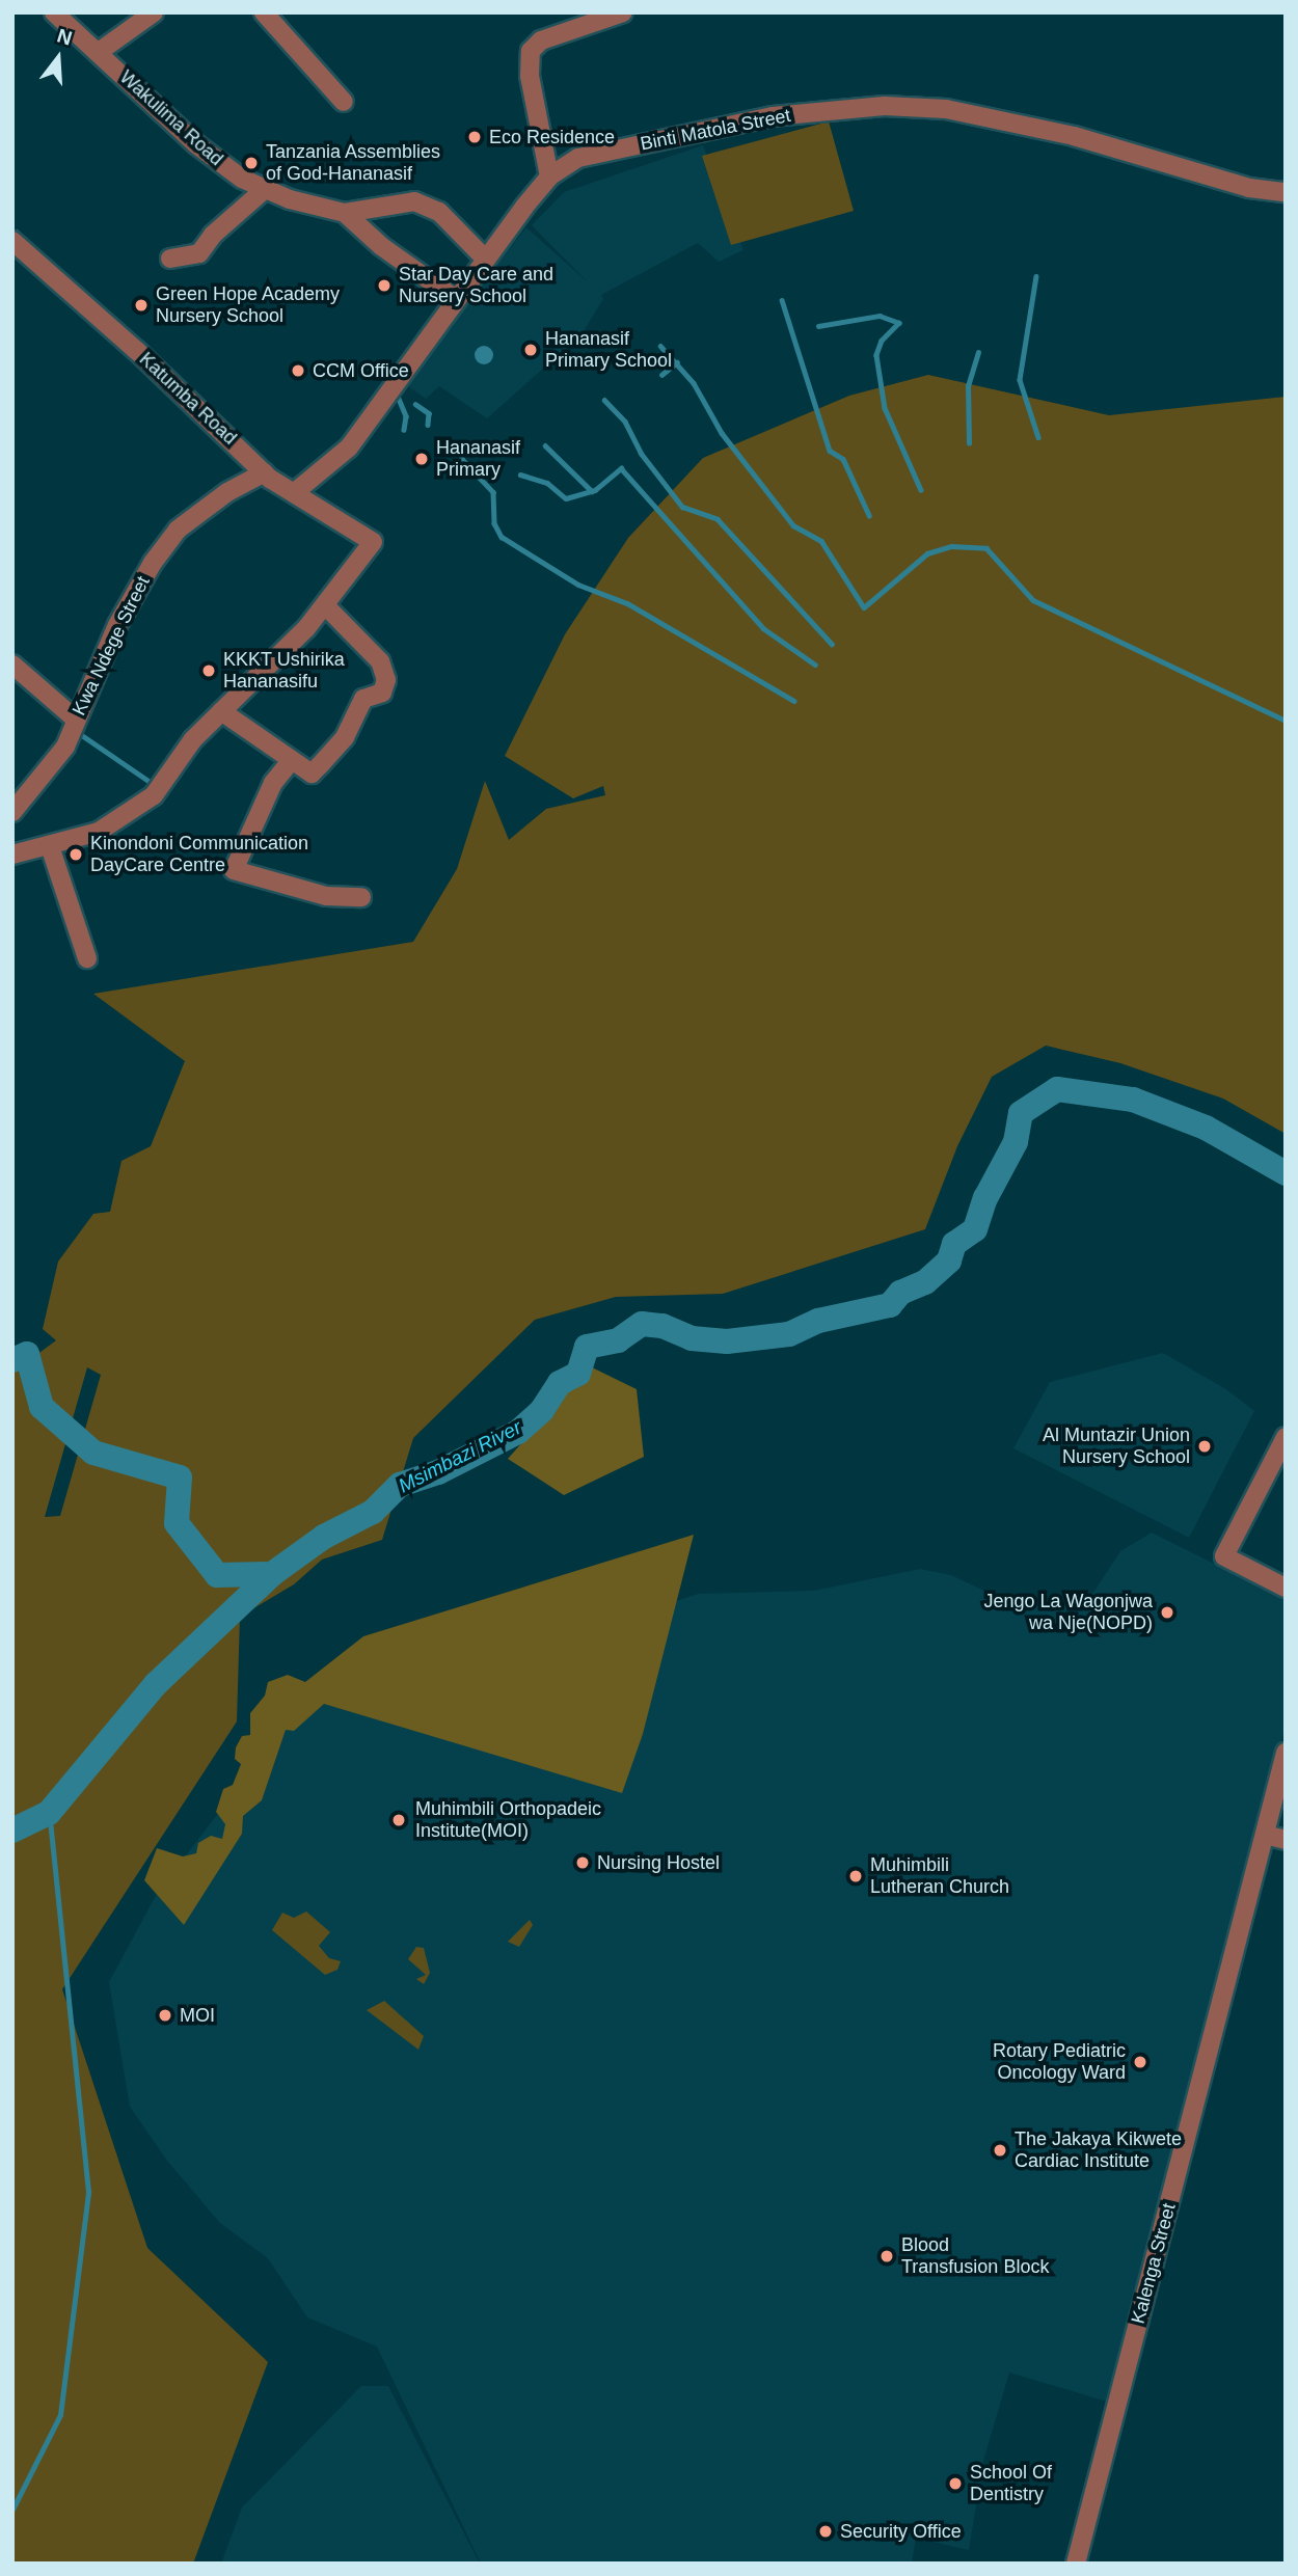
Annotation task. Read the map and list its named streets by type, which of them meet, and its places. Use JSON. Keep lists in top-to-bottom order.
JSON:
{
  "streets": {
    "street": [
      "Wakulima Road",
      "Binti Matola Street",
      "Katumba Road",
      "Kwa Ndege Street",
      "Kalenga Street"
    ]
  },
  "crossings": [
    ["Wakulima Road", "Binti Matola Street"],
    ["Binti Matola Street", "Katumba Road"],
    ["Katumba Road", "Kwa Ndege Street"]
  ],
  "water": ["Msimbazi River"],
  "places": [
    "Eco Residence",
    "Tanzania Assemblies of God-Hananasif",
    "Star Day Care and Nursery School",
    "Green Hope Academy Nursery School",
    "Hananasif Primary School",
    "CCM Office",
    "Hananasif Primary",
    "KKKT Ushirika Hananasifu",
    "Kinondoni Communication DayCare Centre",
    "Al Muntazir Union Nursery School",
    "Jengo La Wagonjwa wa Nje(NOPD)",
    "Muhimbili Orthopadeic Institute(MOI)",
    "Nursing Hostel",
    "Muhimbili Lutheran Church",
    "MOI",
    "Rotary Pediatric Oncology Ward",
    "The Jakaya Kikwete Cardiac Institute",
    "Blood Transfusion Block",
    "School Of Dentistry",
    "Security Office"
  ],
  "north": "top"
}
